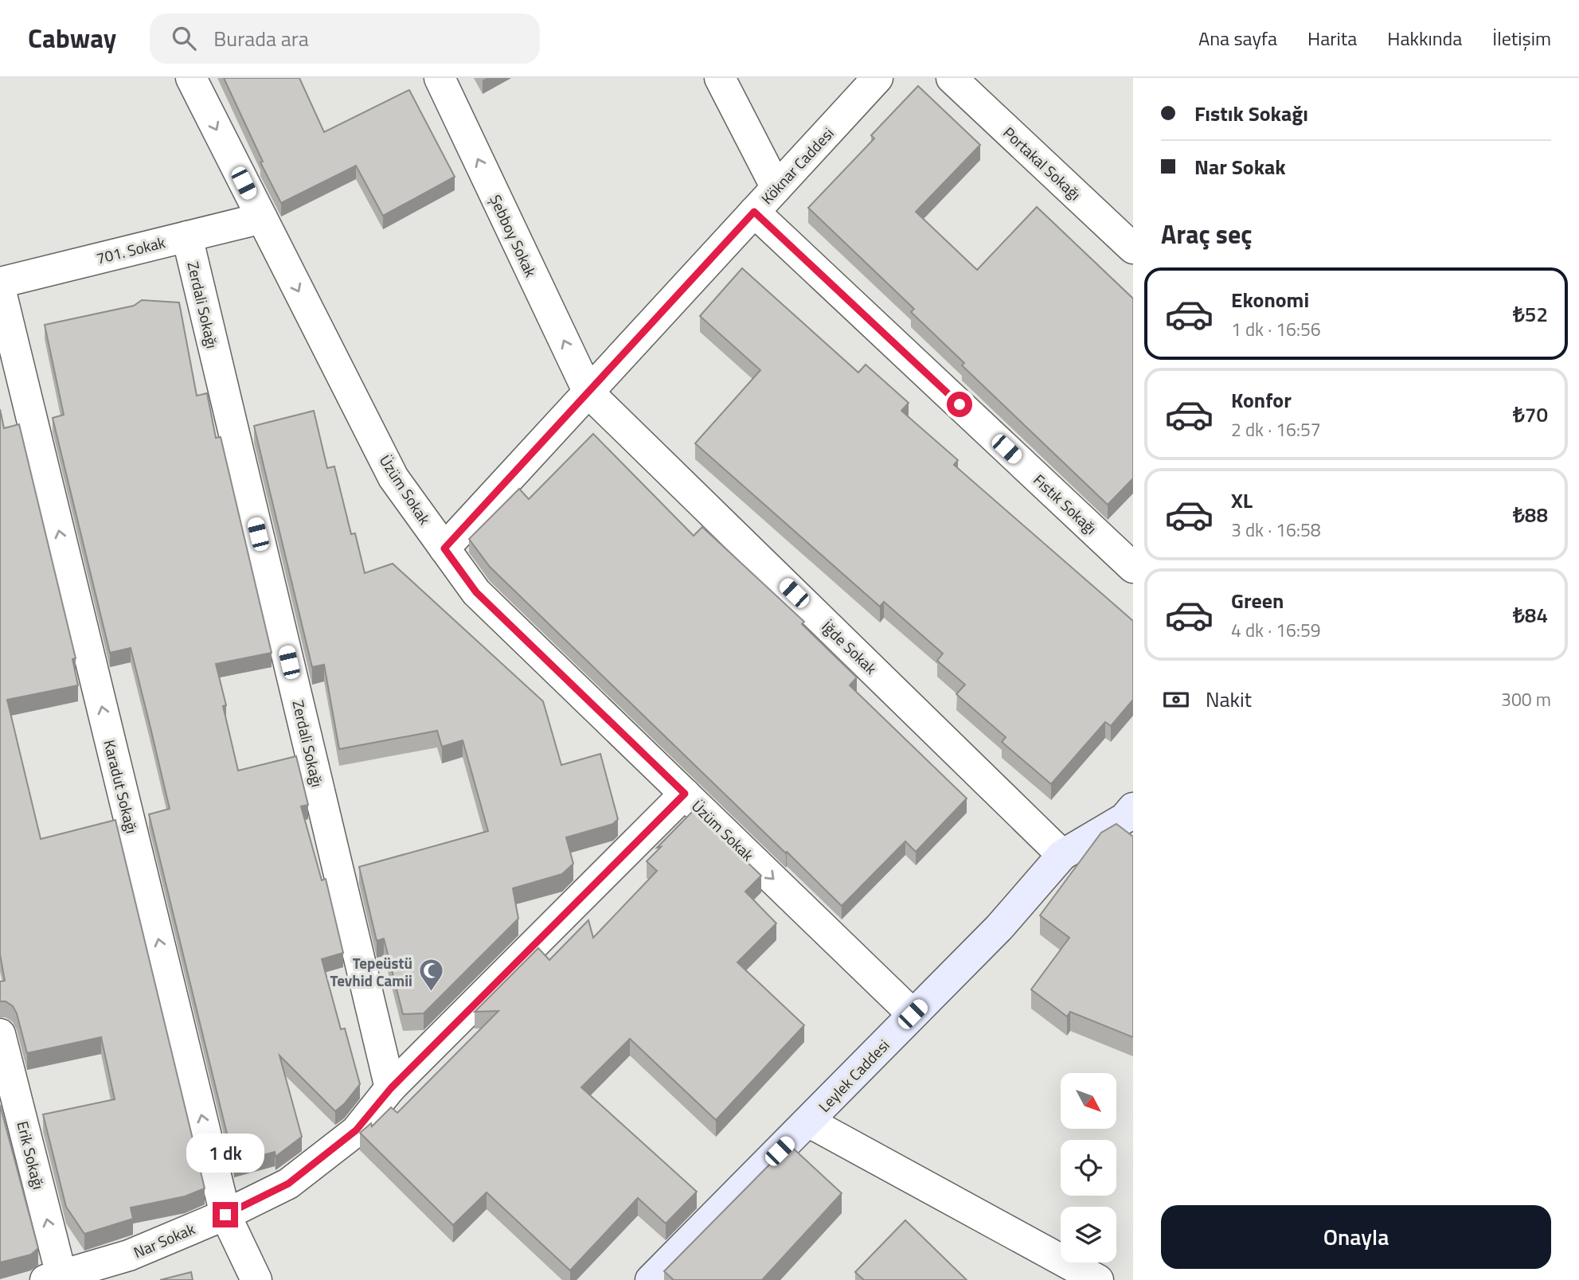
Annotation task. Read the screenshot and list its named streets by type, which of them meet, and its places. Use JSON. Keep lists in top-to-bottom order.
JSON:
{
  "streets": {
    "street": [
      "Portakal Sokağı",
      "Köknar Caddesi",
      "Şebboy Sokak",
      "701. Sokak",
      "Zerdali Sokağı",
      "Üzüm Sokak",
      "Fıstık Sokağı",
      "İğde Sokak",
      "Karadut Sokağı",
      "Leylek Caddesi",
      "Erik Sokağı",
      "Nar Sokak"
    ]
  },
  "crossings": [
    ["Köknar Caddesi", "Şebboy Sokak"],
    ["Köknar Caddesi", "Üzüm Sokak"],
    ["Köknar Caddesi", "Fıstık Sokağı"],
    ["Köknar Caddesi", "İğde Sokak"],
    ["Şebboy Sokak", "İğde Sokak"],
    ["701. Sokak", "Zerdali Sokağı"],
    ["701. Sokak", "Üzüm Sokak"],
    ["Zerdali Sokağı", "Nar Sokak"],
    ["Üzüm Sokak", "Leylek Caddesi"],
    ["Üzüm Sokak", "Nar Sokak"],
    ["İğde Sokak", "Leylek Caddesi"],
    ["Karadut Sokağı", "Nar Sokak"],
    ["Erik Sokağı", "Nar Sokak"]
  ],
  "one_way": ["Üzüm Sokak", "Karadut Sokağı", "Erik Sokağı"],
  "places": {
    "mosque": ["Tepeüstü Tevhid Camii"]
  },
  "north": "bottom right",
  "page": {
    "header": "Cabway",
    "search": "Burada ara",
    "nav": [
      "Ana sayfa",
      "Harita",
      "Hakkında",
      "İletişim"
    ],
    "banner": ["Fıstık Sokağı", "Nar Sokak"],
    "heading": "Araç seç",
    "list": [
      {
        "name": "Ekonomi",
        "note": "1 dk · 16:56",
        "value": "₺52"
      },
      {
        "name": "Konfor",
        "note": "2 dk · 16:57",
        "value": "₺70"
      },
      {
        "name": "XL",
        "note": "3 dk · 16:58",
        "value": "₺88"
      },
      {
        "name": "Green",
        "note": "4 dk · 16:59",
        "value": "₺84"
      }
    ],
    "pay": ["Nakit", "300 m"],
    "bubble": "1 dk",
    "buttons": "Onayla"
  }
}
